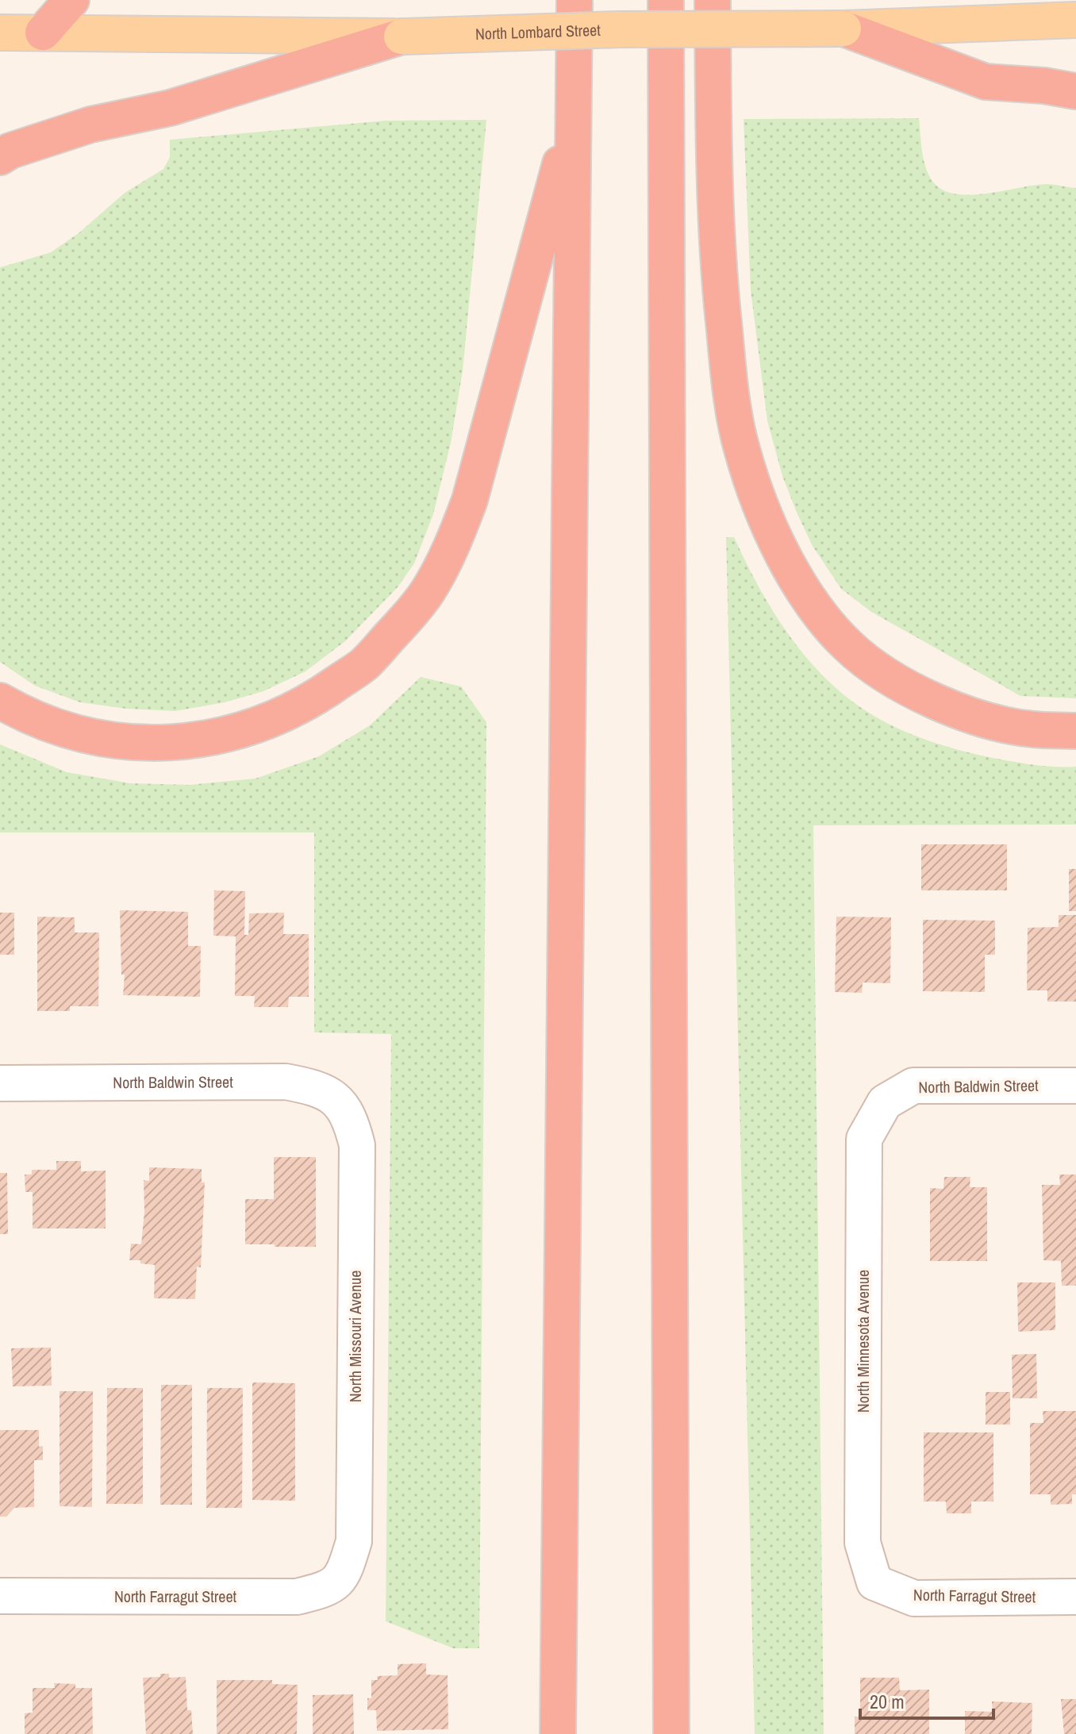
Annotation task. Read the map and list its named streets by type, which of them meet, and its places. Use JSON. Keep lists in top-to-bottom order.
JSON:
{
  "streets": {
    "main road": ["North Lombard Street"],
    "street": [
      "North Baldwin Street",
      "North Missouri Avenue",
      "North Minnesota Avenue",
      "North Farragut Street"
    ]
  },
  "crossings": [
    ["North Baldwin Street", "North Missouri Avenue"],
    ["North Baldwin Street", "North Minnesota Avenue"],
    ["North Missouri Avenue", "North Farragut Street"],
    ["North Minnesota Avenue", "North Farragut Street"]
  ],
  "scale_bar": "20 m"
}
